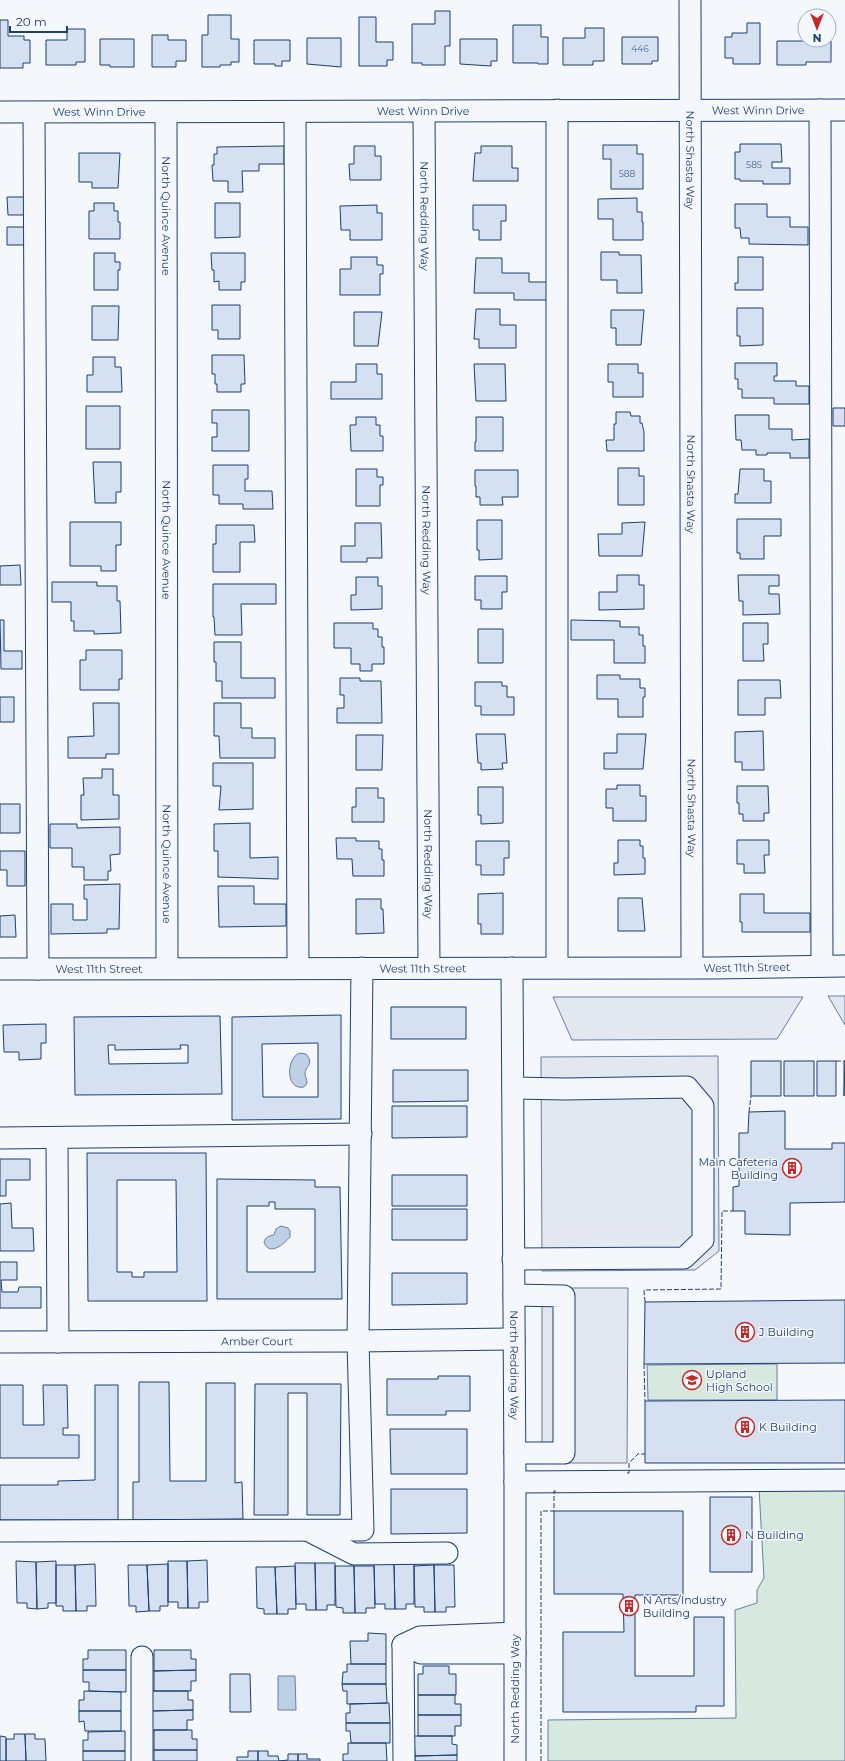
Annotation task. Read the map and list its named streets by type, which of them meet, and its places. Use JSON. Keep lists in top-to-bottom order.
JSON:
{
  "streets": {
    "street": [
      "West Winn Drive",
      "North Shasta Way",
      "North Quince Avenue",
      "North Redding Way",
      "West 11th Street",
      "Amber Court"
    ]
  },
  "crossings": [
    ["West Winn Drive", "North Shasta Way"],
    ["West Winn Drive", "North Quince Avenue"],
    ["West Winn Drive", "North Redding Way"],
    ["North Shasta Way", "West 11th Street"],
    ["North Quince Avenue", "West 11th Street"],
    ["North Redding Way", "West 11th Street"],
    ["North Redding Way", "Amber Court"]
  ],
  "places": {
    "building": [
      "Main Cafeteria Building",
      "J Building",
      "K Building",
      "N Building",
      "N Arts/Industry Building"
    ],
    "school or university": ["Upland High School"]
  },
  "house_numbers": ["446", "585", "588"],
  "scale_bar": "20 m",
  "north": "bottom"
}
